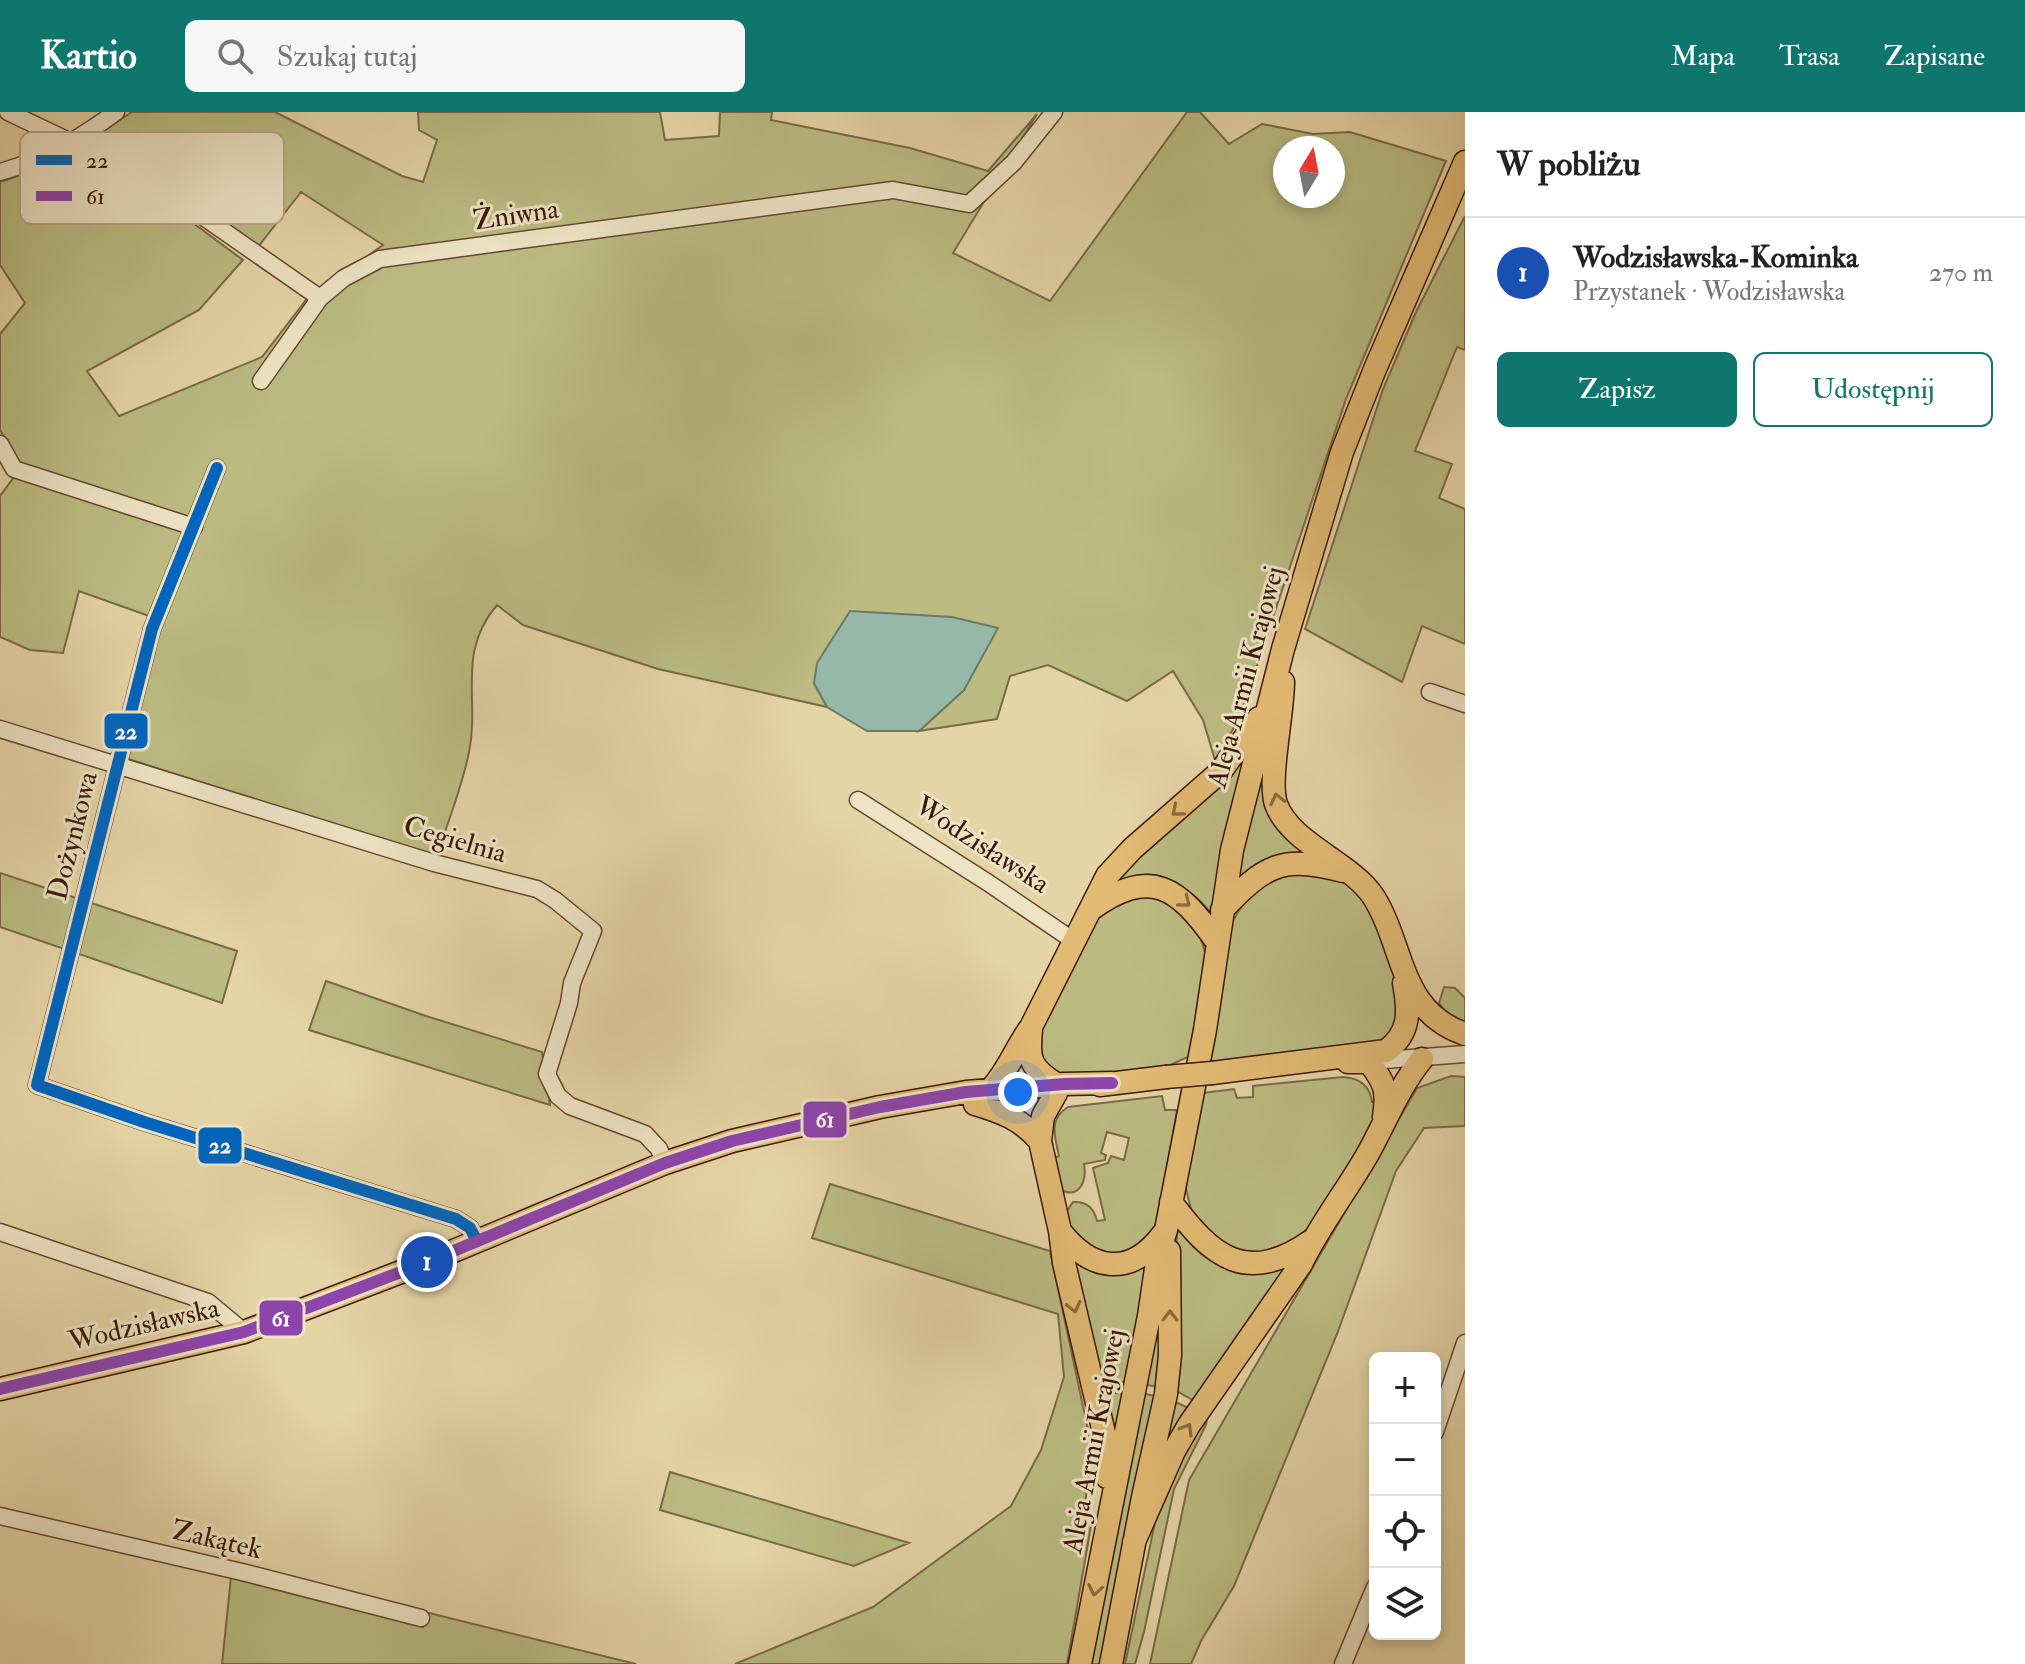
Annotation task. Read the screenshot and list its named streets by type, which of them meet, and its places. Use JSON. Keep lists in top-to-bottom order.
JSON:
{
  "streets": {
    "main road": ["Aleja Armii Krajowej", "Wodzisławska"],
    "street": [
      "Żniwna",
      "Dożynkowa",
      "Cegielnia",
      "Zakątek"
    ]
  },
  "crossings": [
    ["Dożynkowa", "Cegielnia"],
    ["Dożynkowa", "Wodzisławska"],
    ["Cegielnia", "Wodzisławska"]
  ],
  "lines": ["transit line 22", "transit line 61"],
  "legend": ["22", "61"],
  "north": "top",
  "page": {
    "header": "Kartio",
    "search": "Szukaj tutaj",
    "nav": ["Mapa", "Trasa", "Zapisane"],
    "heading": "W pobliżu",
    "list": [
      {
        "mark": "1",
        "name": "Wodzisławska-Kominka",
        "note": "Przystanek · Wodzisławska",
        "value": "270 m"
      }
    ],
    "buttons": ["Zapisz", "Udostępnij"],
    "pins": "1",
    "map_buttons": ["+", "−"]
  }
}
